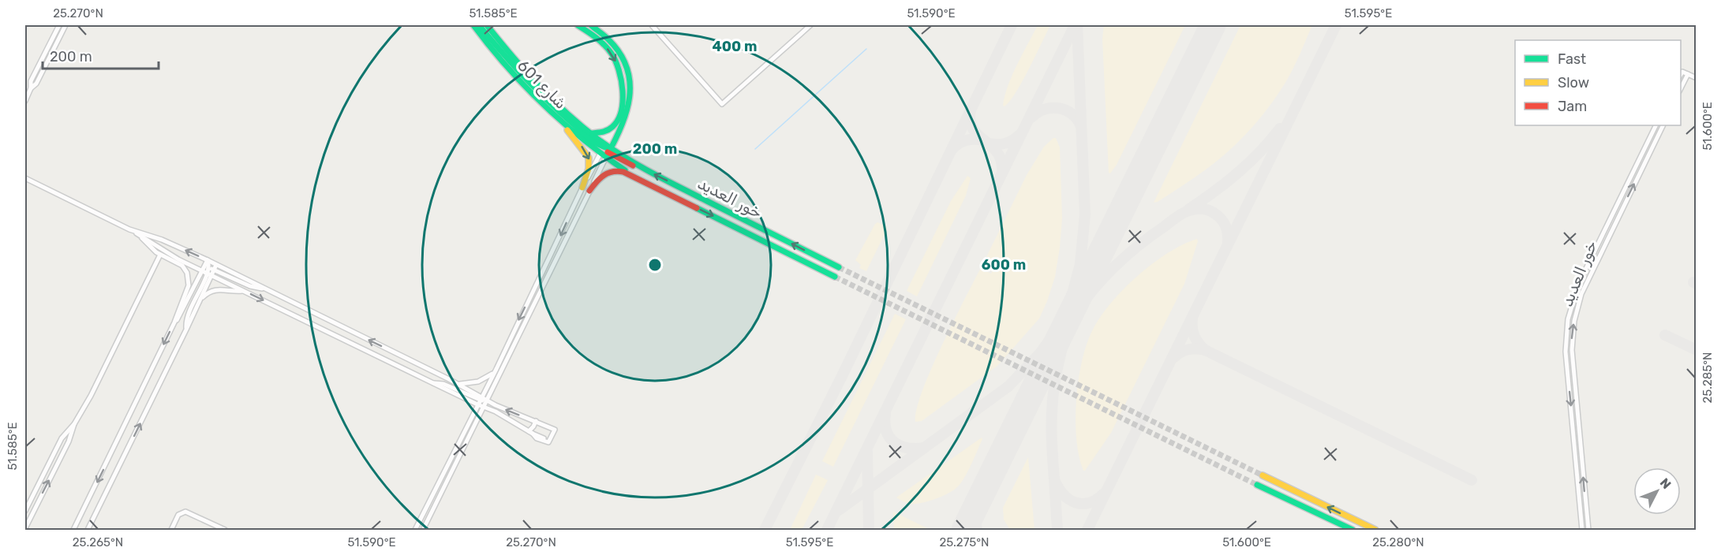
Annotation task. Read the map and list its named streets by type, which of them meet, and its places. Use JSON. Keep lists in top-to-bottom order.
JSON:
{
  "streets": {
    "main road": ["شارع 601", "خور العديد"]
  },
  "crossings": [
    ["شارع 601", "خور العديد"]
  ],
  "legend": ["Fast", "Slow", "Jam"],
  "scale_bar": "200 m",
  "north": "top right",
  "coordinates": [
    "25.270°N",
    "51.585°E",
    "51.590°E",
    "51.595°E",
    "51.600°E",
    "25.285°N",
    "25.265°N",
    "25.275°N",
    "25.280°N"
  ],
  "rings": ["400 m", "200 m", "600 m"]
}
